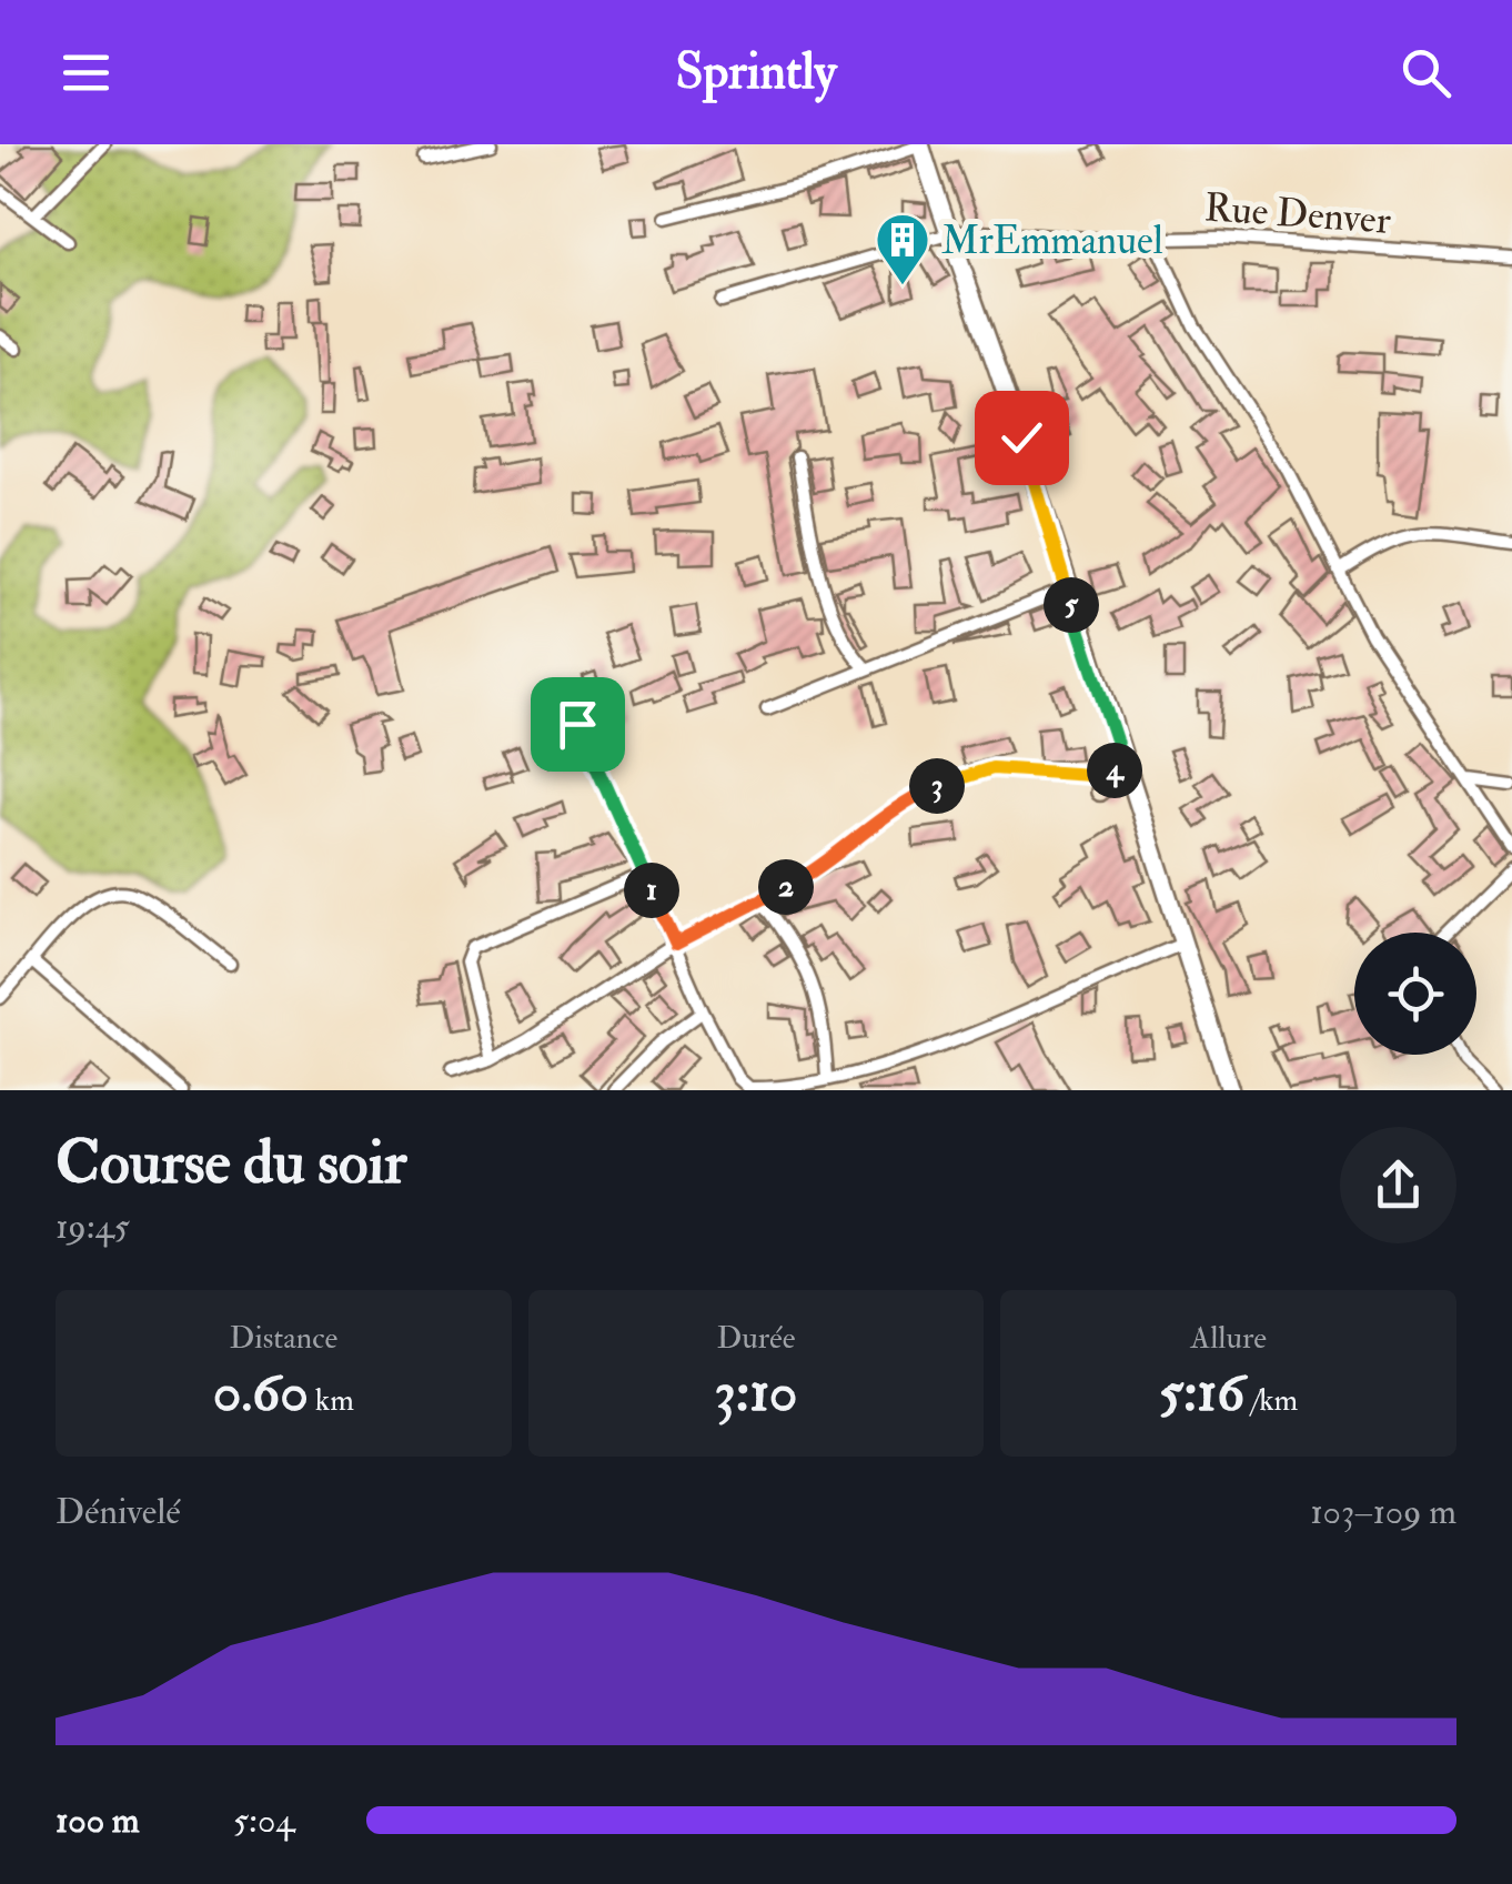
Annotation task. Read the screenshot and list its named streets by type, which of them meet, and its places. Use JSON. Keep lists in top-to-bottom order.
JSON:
{
  "streets": {
    "street": ["Rue Denver"]
  },
  "places": {
    "building": ["MrEmmanuel"]
  },
  "page": {
    "header": "Sprintly",
    "pins": [
      "5",
      "4",
      "3",
      "2",
      "1"
    ],
    "heading": ["Course du soir", "19:45"],
    "stats": [
      ["Distance", "0.60 km"],
      ["Durée", "3:10"],
      ["Allure", "5:16 /km"]
    ],
    "chart": ["Dénivelé", "103–109 m"],
    "list": [
      {
        "name": "100 m",
        "note": "5:04"
      }
    ]
  }
}
